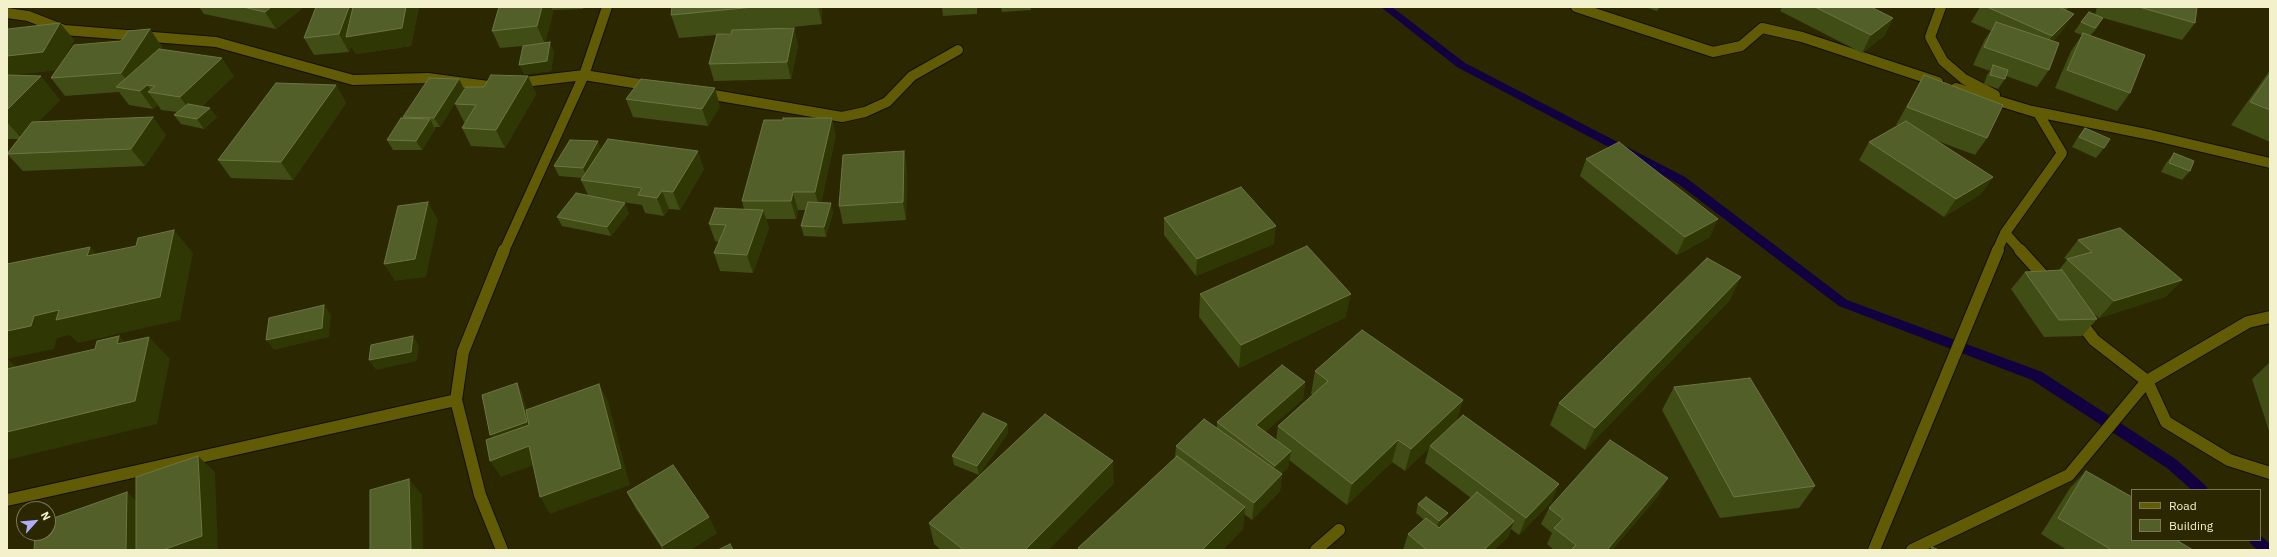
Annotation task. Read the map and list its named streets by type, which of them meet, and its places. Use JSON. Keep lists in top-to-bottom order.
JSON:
{
  "legend": ["Road", "Building"],
  "north": "top right"
}
